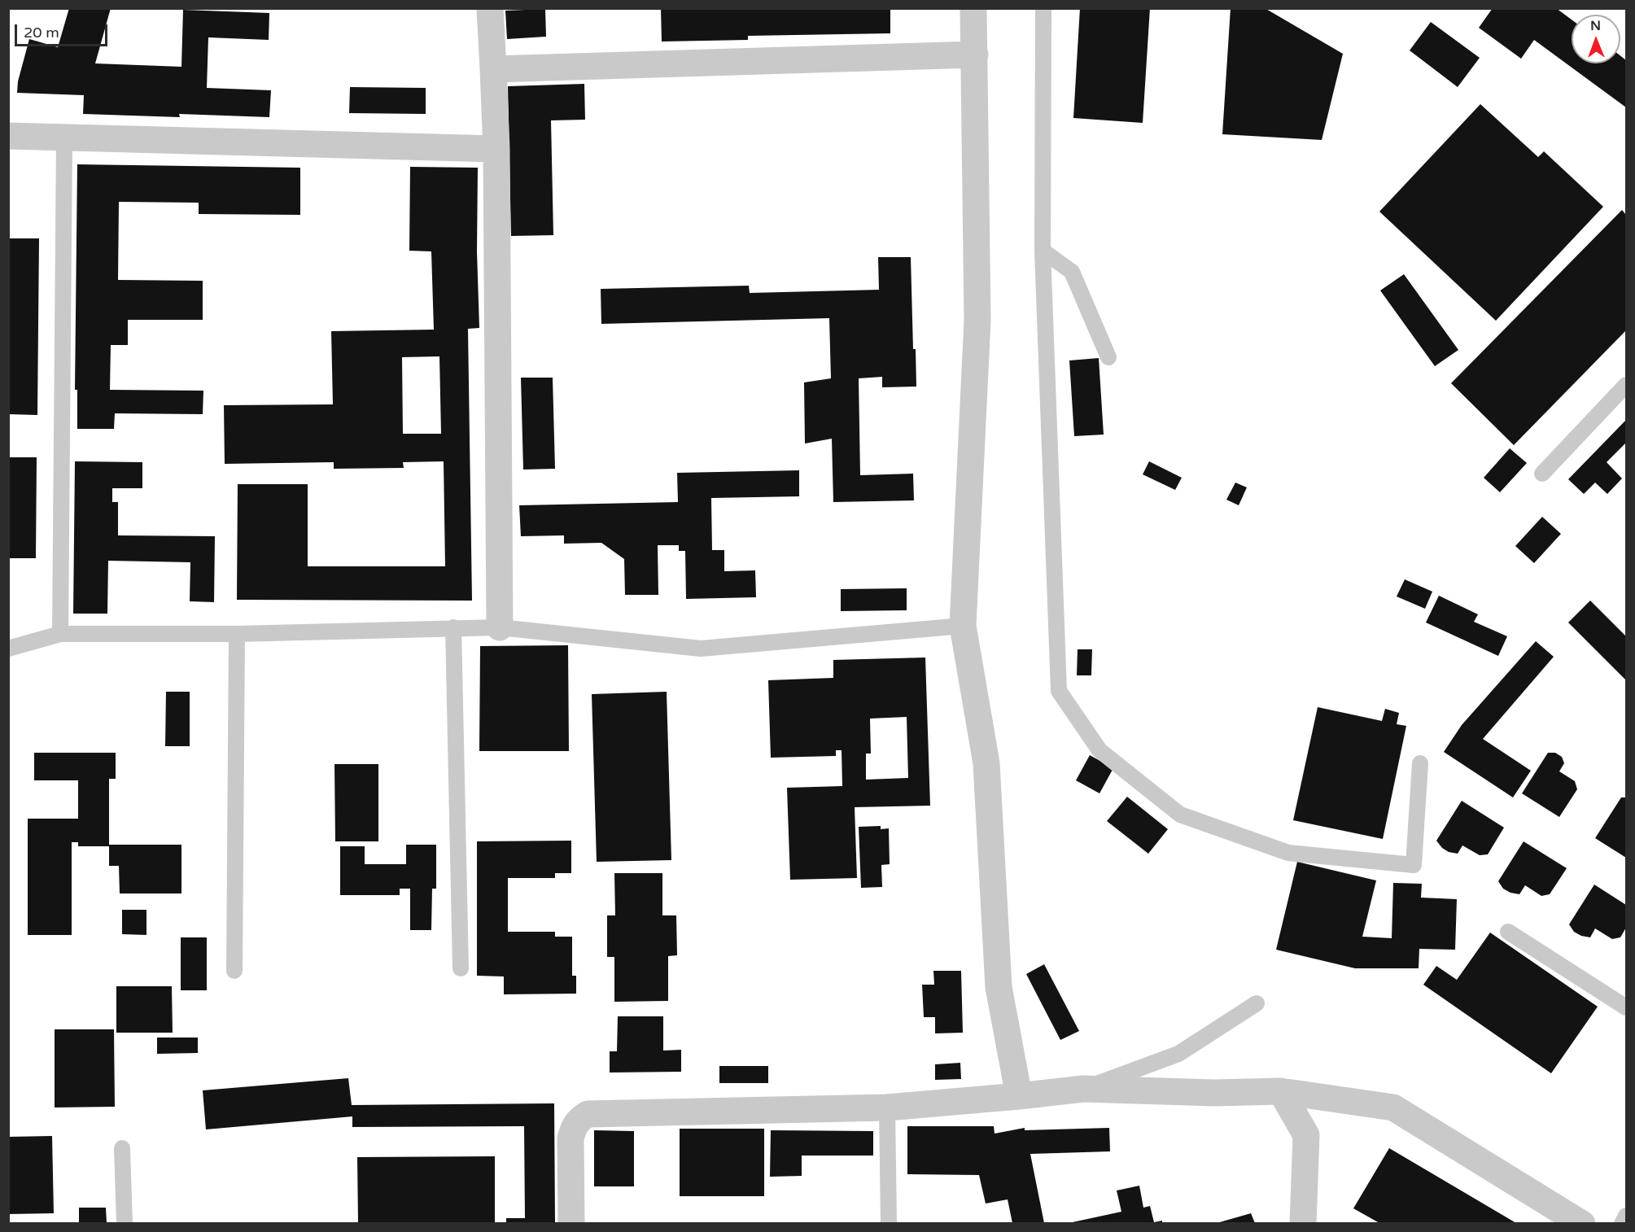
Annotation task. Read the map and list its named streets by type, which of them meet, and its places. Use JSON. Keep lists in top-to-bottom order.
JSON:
{
  "scale_bar": "20 m",
  "north": "top"
}
